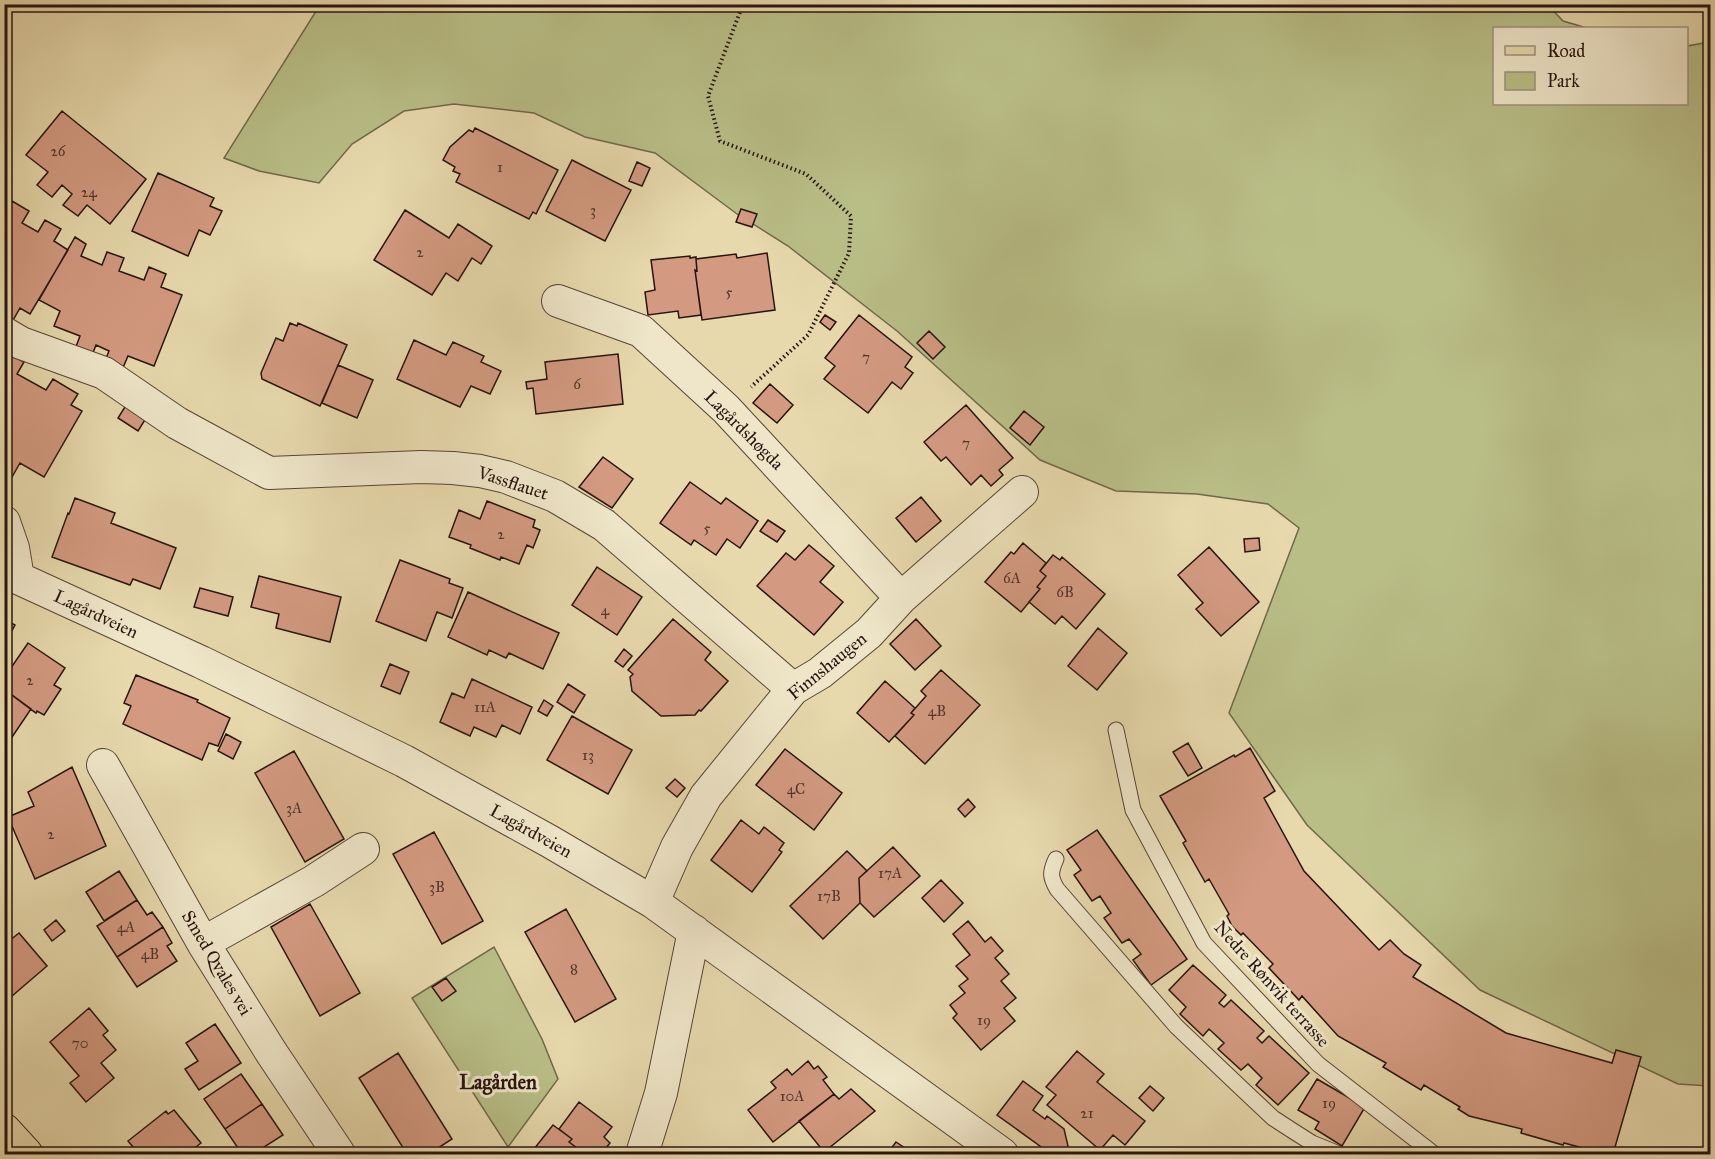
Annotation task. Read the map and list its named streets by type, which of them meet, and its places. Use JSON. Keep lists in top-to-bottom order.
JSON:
{
  "streets": {
    "street": [
      "Lagårdshøgda",
      "Vassflauet",
      "Lagårdveien",
      "Finnshaugen",
      "Smed Qvales vei"
    ],
    "lane": ["Nedre Rønvik terrasse"]
  },
  "crossings": [
    ["Lagårdshøgda", "Finnshaugen"],
    ["Vassflauet", "Finnshaugen"],
    ["Lagårdveien", "Finnshaugen"]
  ],
  "districts": ["Lagården"],
  "house_numbers": [
    "26",
    "1",
    "24",
    "3",
    "2",
    "5",
    "7",
    "6",
    "7",
    "5",
    "2",
    "6A",
    "6B",
    "4",
    "2",
    "11A",
    "4B",
    "13",
    "4C",
    "3A",
    "2",
    "17A",
    "3B",
    "17B",
    "4A",
    "4B",
    "8",
    "19",
    "70",
    "10A",
    "19",
    "21"
  ],
  "legend": ["Road", "Park"]
}
